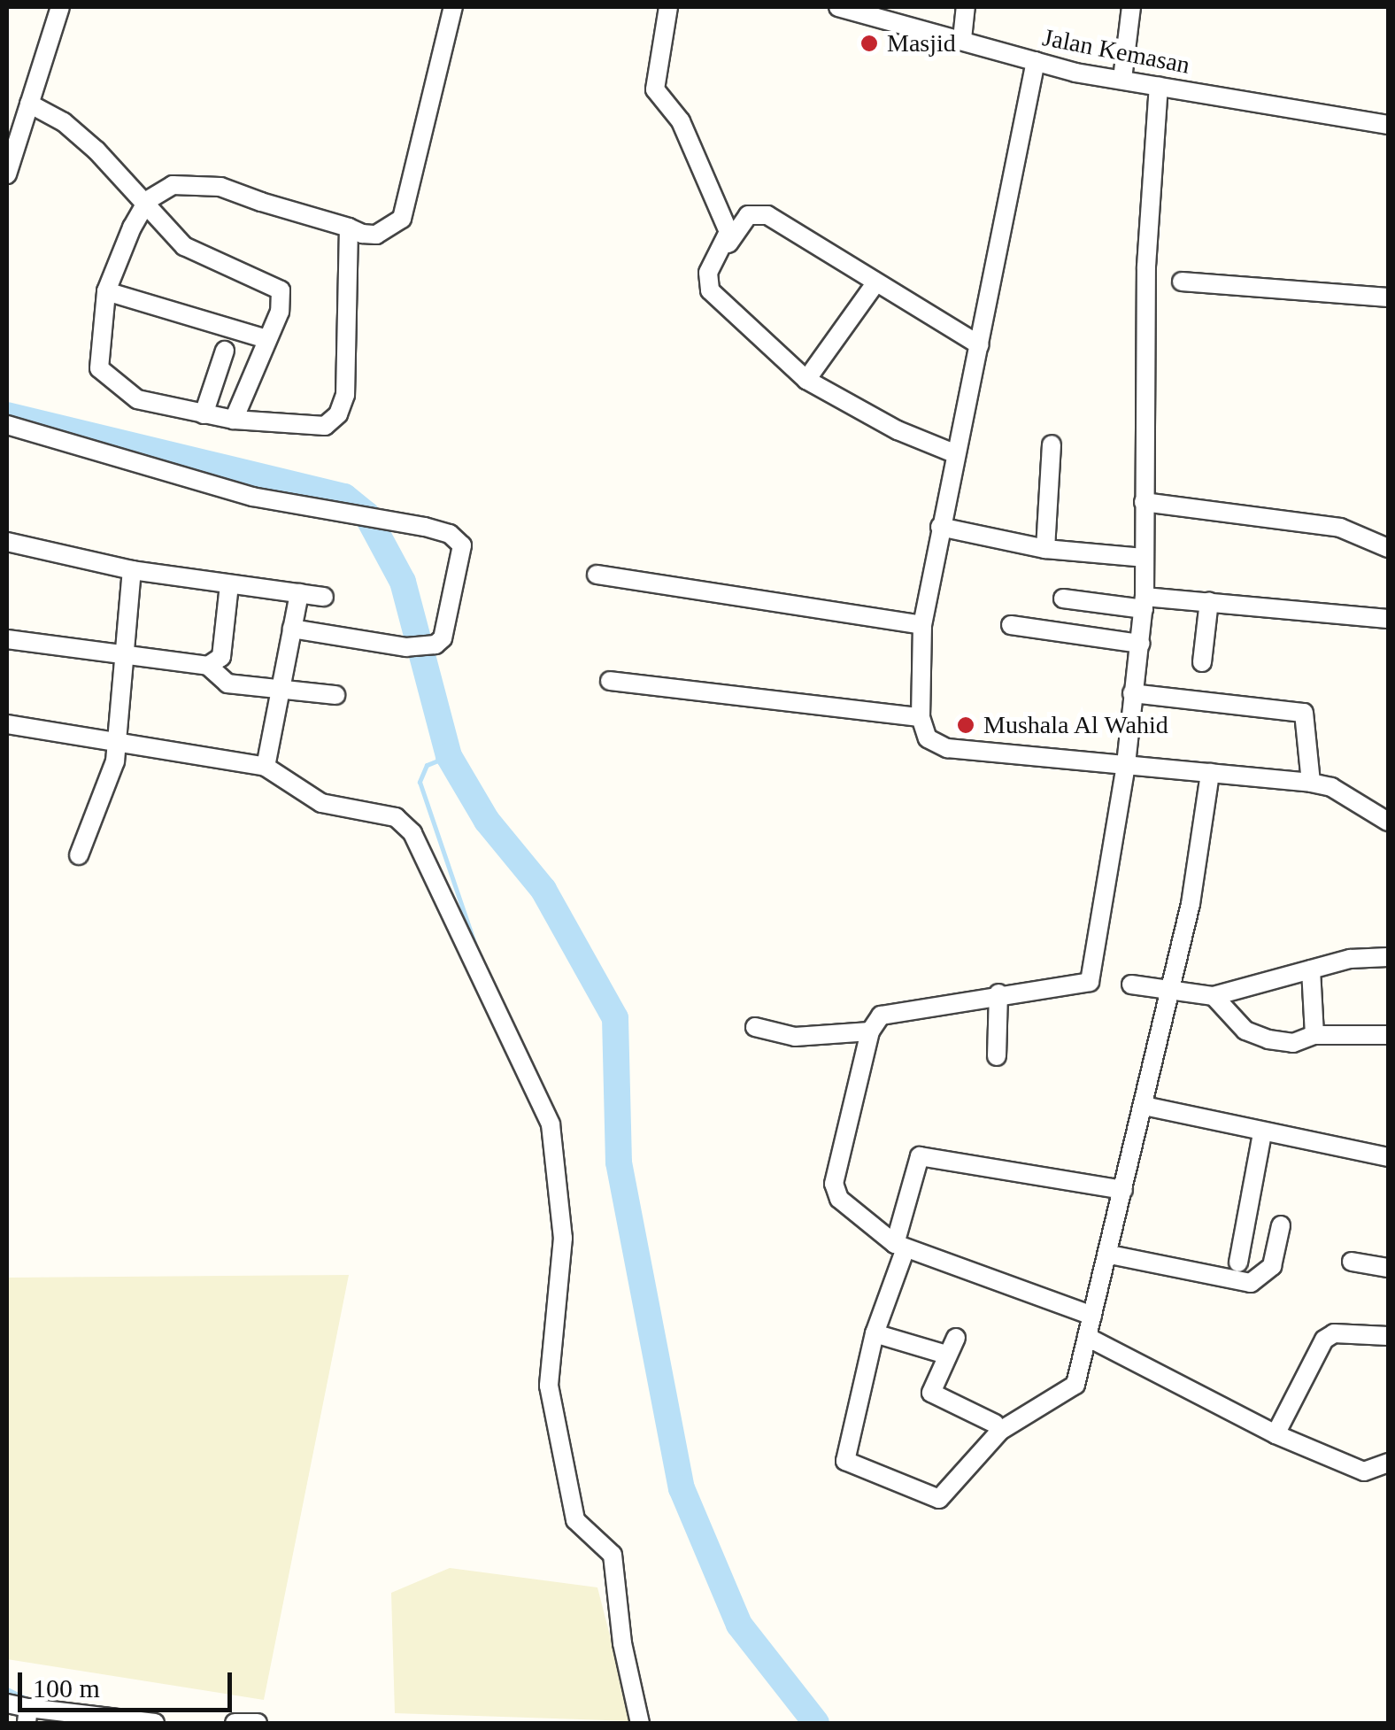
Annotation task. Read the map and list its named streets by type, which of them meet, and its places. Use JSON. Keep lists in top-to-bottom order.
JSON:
{
  "streets": {
    "street": ["Jalan Kemasan"]
  },
  "places": ["Masjid", "Mushala Al Wahid"],
  "scale_bar": "100 m"
}
